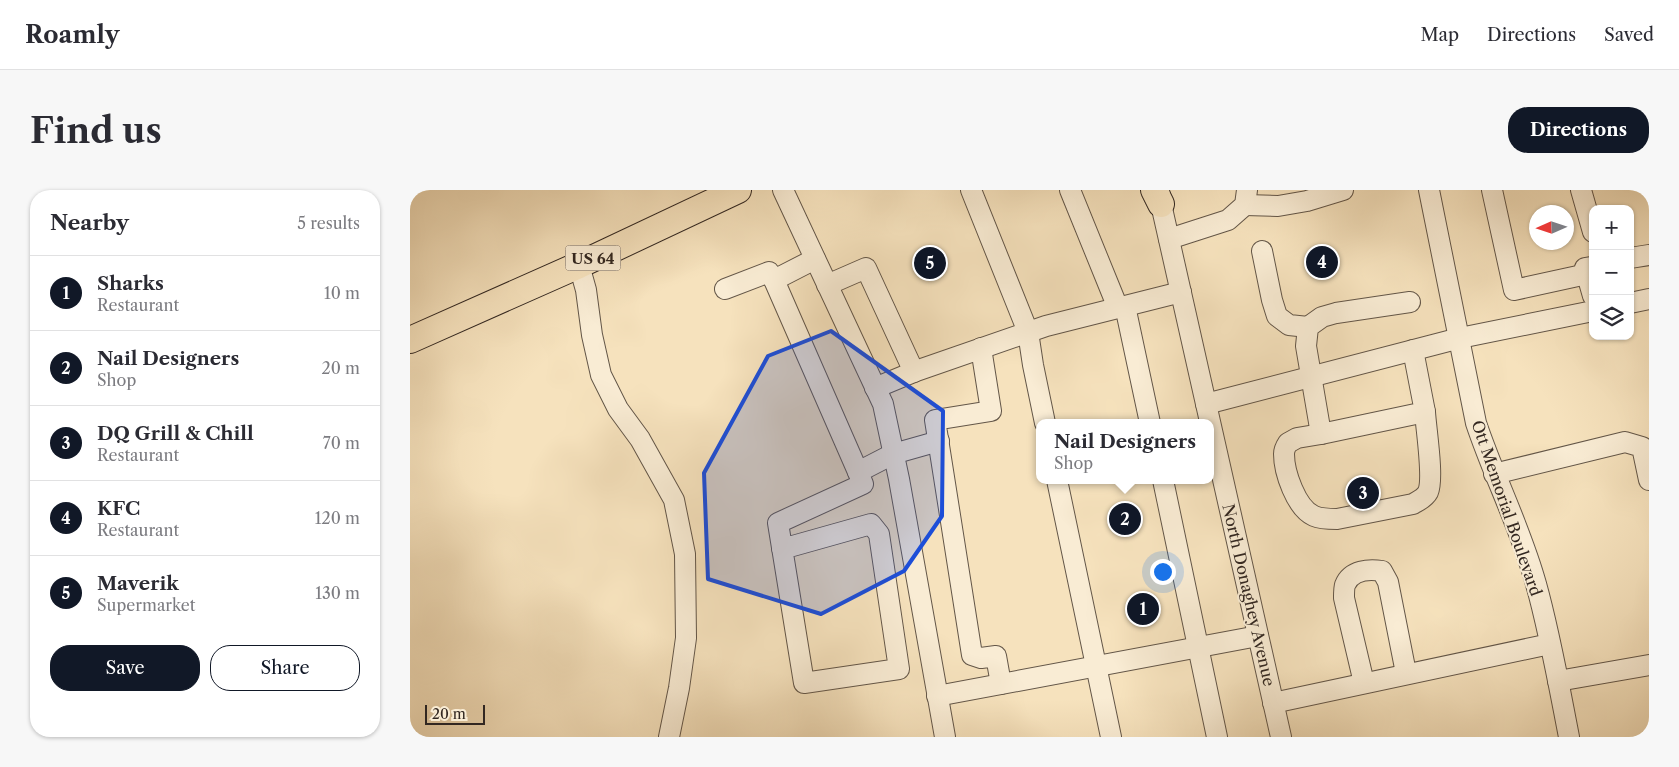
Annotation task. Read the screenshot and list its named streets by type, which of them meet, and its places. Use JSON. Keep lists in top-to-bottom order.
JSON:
{
  "streets": {
    "main road": ["US 64"],
    "street": ["Ott Memorial Boulevard", "North Donaghey Avenue"]
  },
  "scale_bar": "20 m",
  "north": "left",
  "page": {
    "header": "Roamly",
    "nav": ["Map", "Directions", "Saved"],
    "buttons": [
      "Directions",
      ["Save", "Share"]
    ],
    "title": "Find us",
    "heading": ["Nearby", "5 results"],
    "map_buttons": ["+", "−"],
    "pins": [
      "4",
      "5",
      "3",
      "2",
      "1"
    ],
    "list": [
      {
        "mark": "1",
        "name": "Sharks",
        "note": "Restaurant",
        "value": "10 m"
      },
      {
        "mark": "2",
        "name": "Nail Designers",
        "note": "Shop",
        "value": "20 m"
      },
      {
        "mark": "3",
        "name": "DQ Grill & Chill",
        "note": "Restaurant",
        "value": "70 m"
      },
      {
        "mark": "4",
        "name": "KFC",
        "note": "Restaurant",
        "value": "120 m"
      },
      {
        "mark": "5",
        "name": "Maverik",
        "note": "Supermarket",
        "value": "130 m"
      }
    ],
    "popup": ["Nail Designers", "Shop"],
    "scale": "20 m"
  }
}
